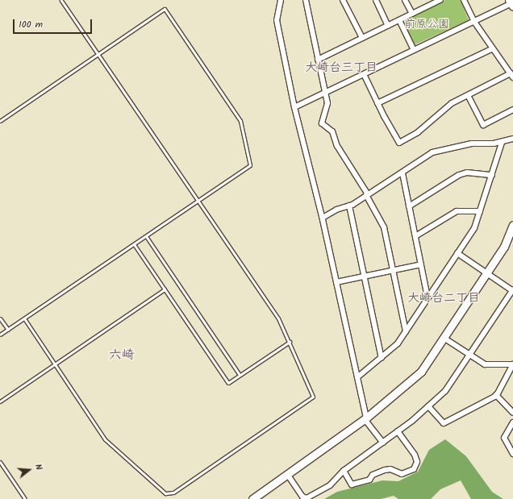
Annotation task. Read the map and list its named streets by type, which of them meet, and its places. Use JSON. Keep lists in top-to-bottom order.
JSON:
{
  "districts": ["大崎台三丁目", "大崎台二丁目", "六崎"],
  "parks": ["前原公園"],
  "scale_bar": "100 m",
  "north": "right"
}
